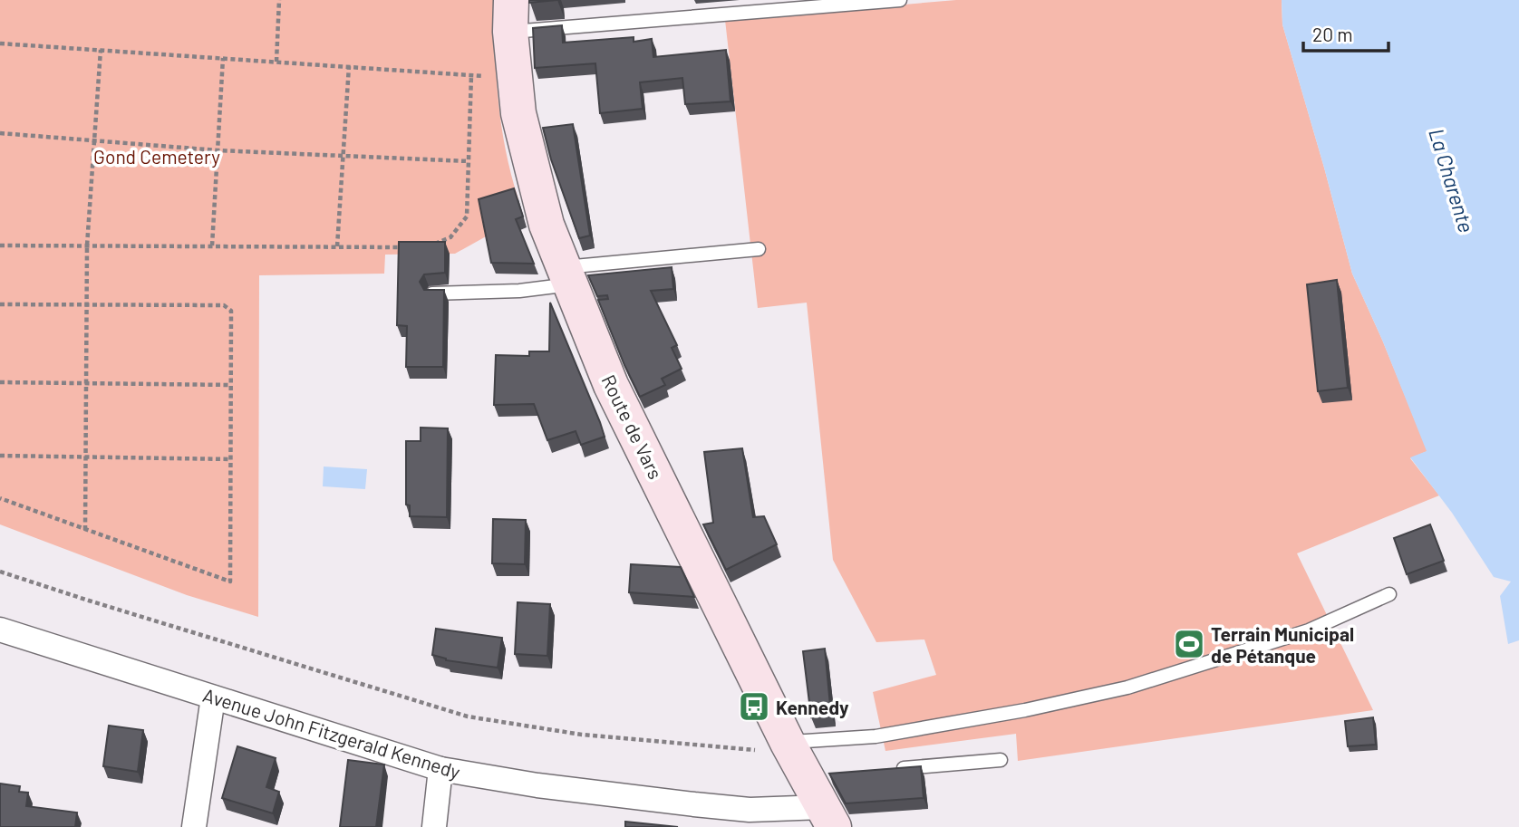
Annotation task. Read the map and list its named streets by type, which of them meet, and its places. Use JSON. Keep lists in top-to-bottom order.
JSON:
{
  "streets": {
    "main road": ["Route de Vars"],
    "street": ["Avenue John Fitzgerald Kennedy"]
  },
  "crossings": [
    ["Route de Vars", "Avenue John Fitzgerald Kennedy"]
  ],
  "water": ["La Charente"],
  "parks": ["Gond Cemetery"],
  "places": {
    "sports": ["Terrain Municipal de Pétanque"],
    "bus stop": ["Kennedy"]
  },
  "scale_bar": "20 m"
}
